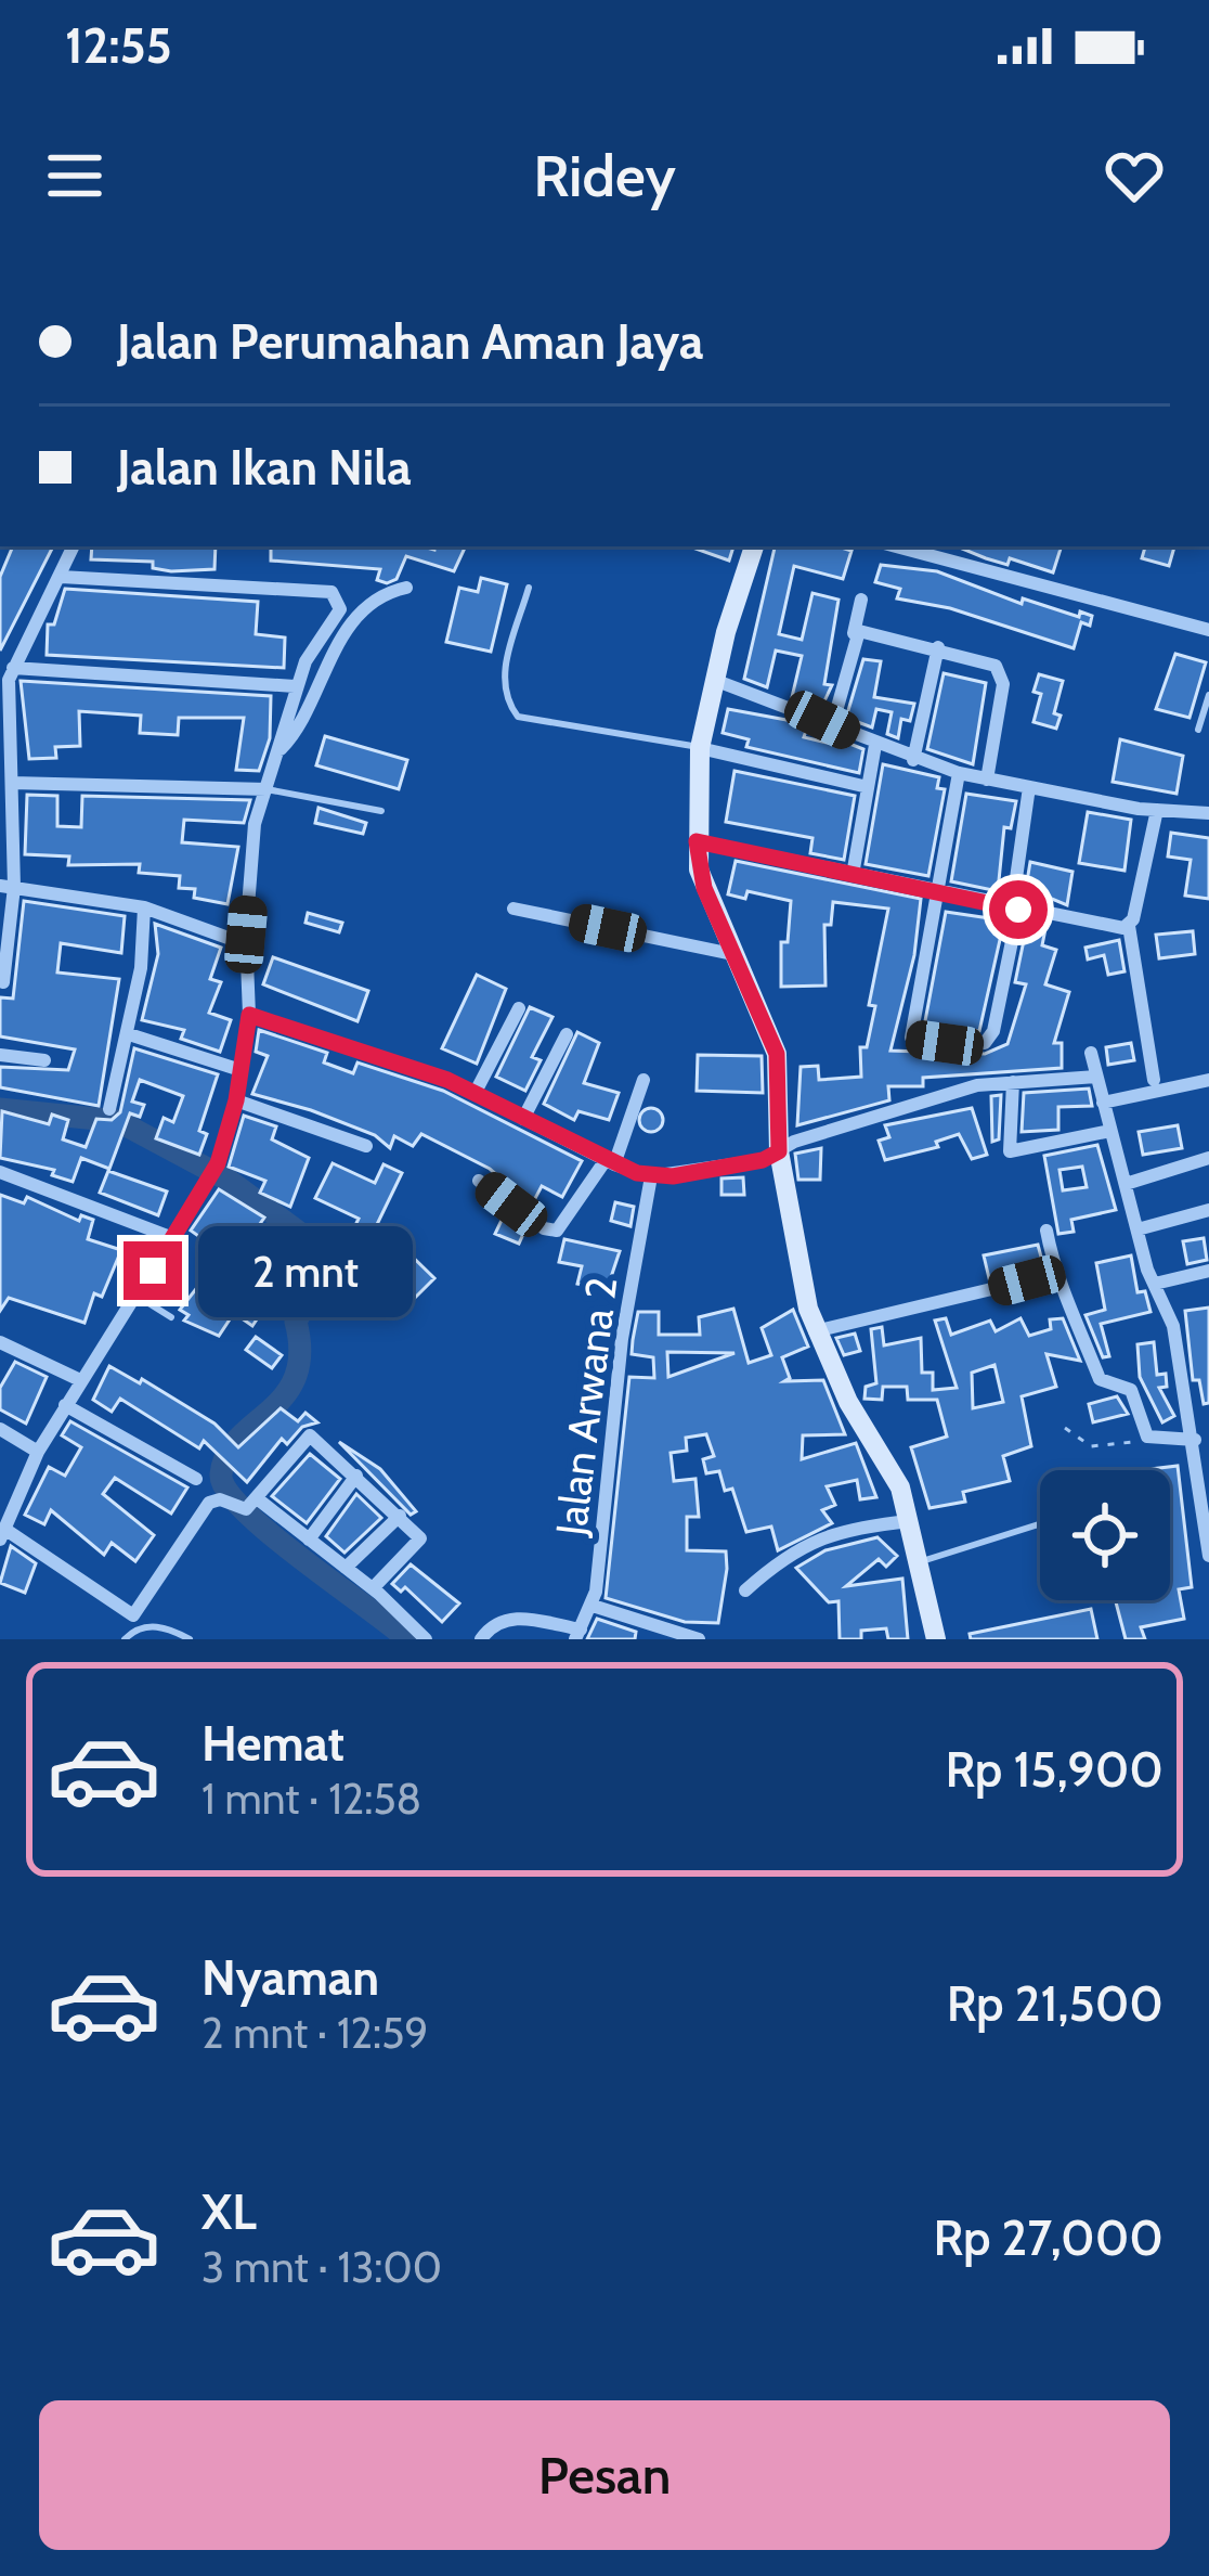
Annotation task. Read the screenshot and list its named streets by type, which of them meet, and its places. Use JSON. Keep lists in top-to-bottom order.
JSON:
{
  "streets": {
    "street": ["Jalan Arwana 2"]
  },
  "page": {
    "status": "12:55",
    "header": "Ridey",
    "banner": ["Jalan Perumahan Aman Jaya", "Jalan Ikan Nila"],
    "bubble": "2 mnt",
    "list": [
      {
        "name": "Hemat",
        "note": "1 mnt · 12:58",
        "value": "Rp 15,900"
      },
      {
        "name": "Nyaman",
        "note": "2 mnt · 12:59",
        "value": "Rp 21,500"
      },
      {
        "name": "XL",
        "note": "3 mnt · 13:00",
        "value": "Rp 27,000"
      }
    ],
    "buttons": "Pesan"
  }
}
